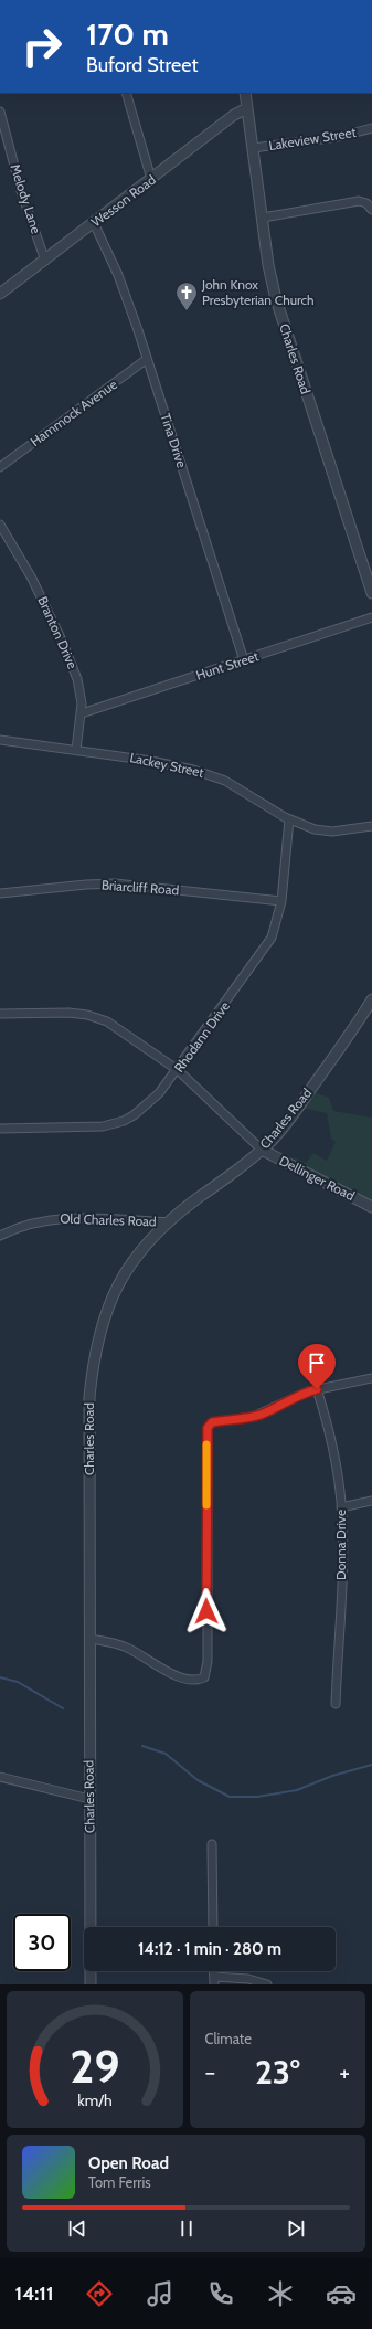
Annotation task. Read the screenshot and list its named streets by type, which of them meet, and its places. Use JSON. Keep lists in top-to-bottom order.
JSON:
{
  "streets": {
    "street": [
      "Lakeview Street",
      "Melody Lane",
      "Wesson Road",
      "Charles Road",
      "Hammock Avenue",
      "Tina Drive",
      "Branton Drive",
      "Hunt Street",
      "Lackey Street",
      "Briarcliff Road",
      "Rhodann Drive",
      "Dellinger Road",
      "Old Charles Road",
      "Donna Drive"
    ]
  },
  "crossings": [
    ["Lakeview Street", "Charles Road"],
    ["Melody Lane", "Wesson Road"],
    ["Wesson Road", "Charles Road"],
    ["Wesson Road", "Tina Drive"],
    ["Charles Road", "Dellinger Road"],
    ["Charles Road", "Old Charles Road"],
    ["Hammock Avenue", "Tina Drive"],
    ["Tina Drive", "Hunt Street"],
    ["Branton Drive", "Hunt Street"],
    ["Branton Drive", "Lackey Street"],
    ["Lackey Street", "Rhodann Drive"],
    ["Briarcliff Road", "Rhodann Drive"]
  ],
  "places": {
    "church": ["John Knox Presbyterian Church"]
  },
  "page": {
    "turn": ["170 m", "Buford Street"],
    "limit": "30",
    "trip": "14:12 · 1 min · 280 m",
    "tile": "Climate",
    "heat": ["−", "23°", "+"],
    "song": ["Open Road", "Tom Ferris"],
    "tabs": "14:11",
    "gauge": ["29", "km/h"]
  }
}
